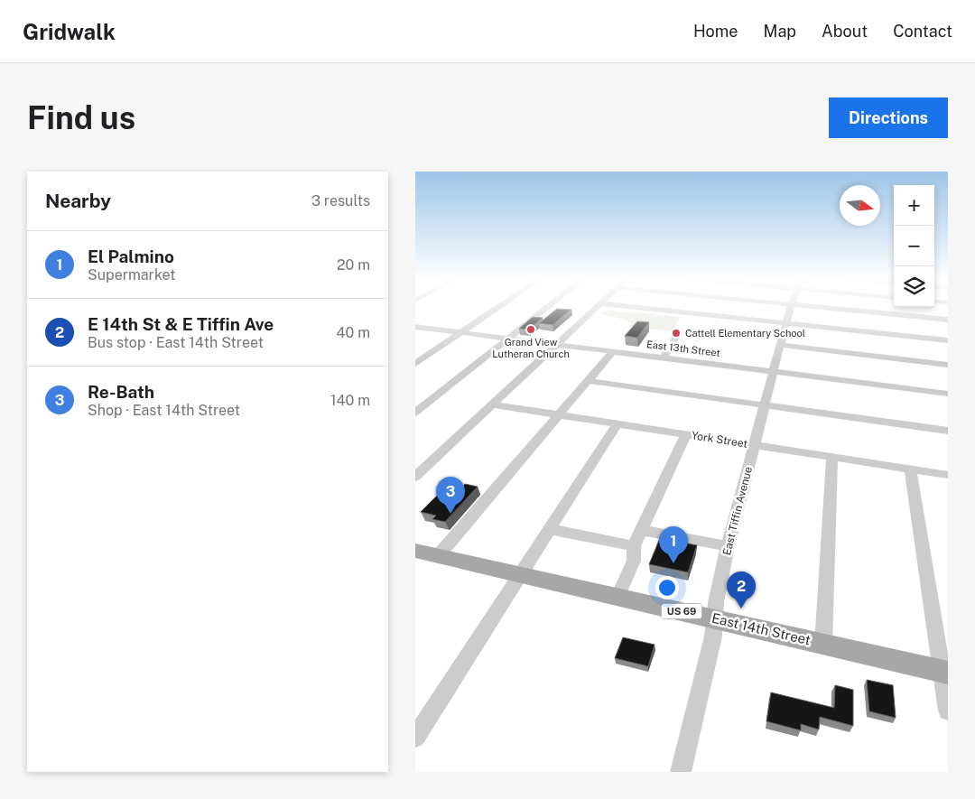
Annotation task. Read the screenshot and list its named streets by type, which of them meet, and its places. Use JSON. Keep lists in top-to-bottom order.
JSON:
{
  "streets": {
    "main road": ["US 69", "East 14th Street"],
    "street": ["East 13th Street", "York Street", "East Tiffin Avenue"]
  },
  "crossings": [
    ["East 13th Street", "East Tiffin Avenue"],
    ["York Street", "East Tiffin Avenue"],
    ["East Tiffin Avenue", "East 14th Street"]
  ],
  "places": ["Grand View Lutheran Church", "Cattell Elementary School"],
  "north": "right",
  "page": {
    "header": "Gridwalk",
    "nav": [
      "Home",
      "Map",
      "About",
      "Contact"
    ],
    "buttons": "Directions",
    "title": "Find us",
    "heading": ["Nearby", "3 results"],
    "map_buttons": ["+", "−"],
    "list": [
      {
        "mark": "1",
        "name": "El Palmino",
        "note": "Supermarket",
        "value": "20 m"
      },
      {
        "mark": "2",
        "name": "E 14th St & E Tiffin Ave",
        "note": "Bus stop · East 14th Street",
        "value": "40 m"
      },
      {
        "mark": "3",
        "name": "Re-Bath",
        "note": "Shop · East 14th Street",
        "value": "140 m"
      }
    ],
    "pins": ["3", "1", "2"]
  }
}
